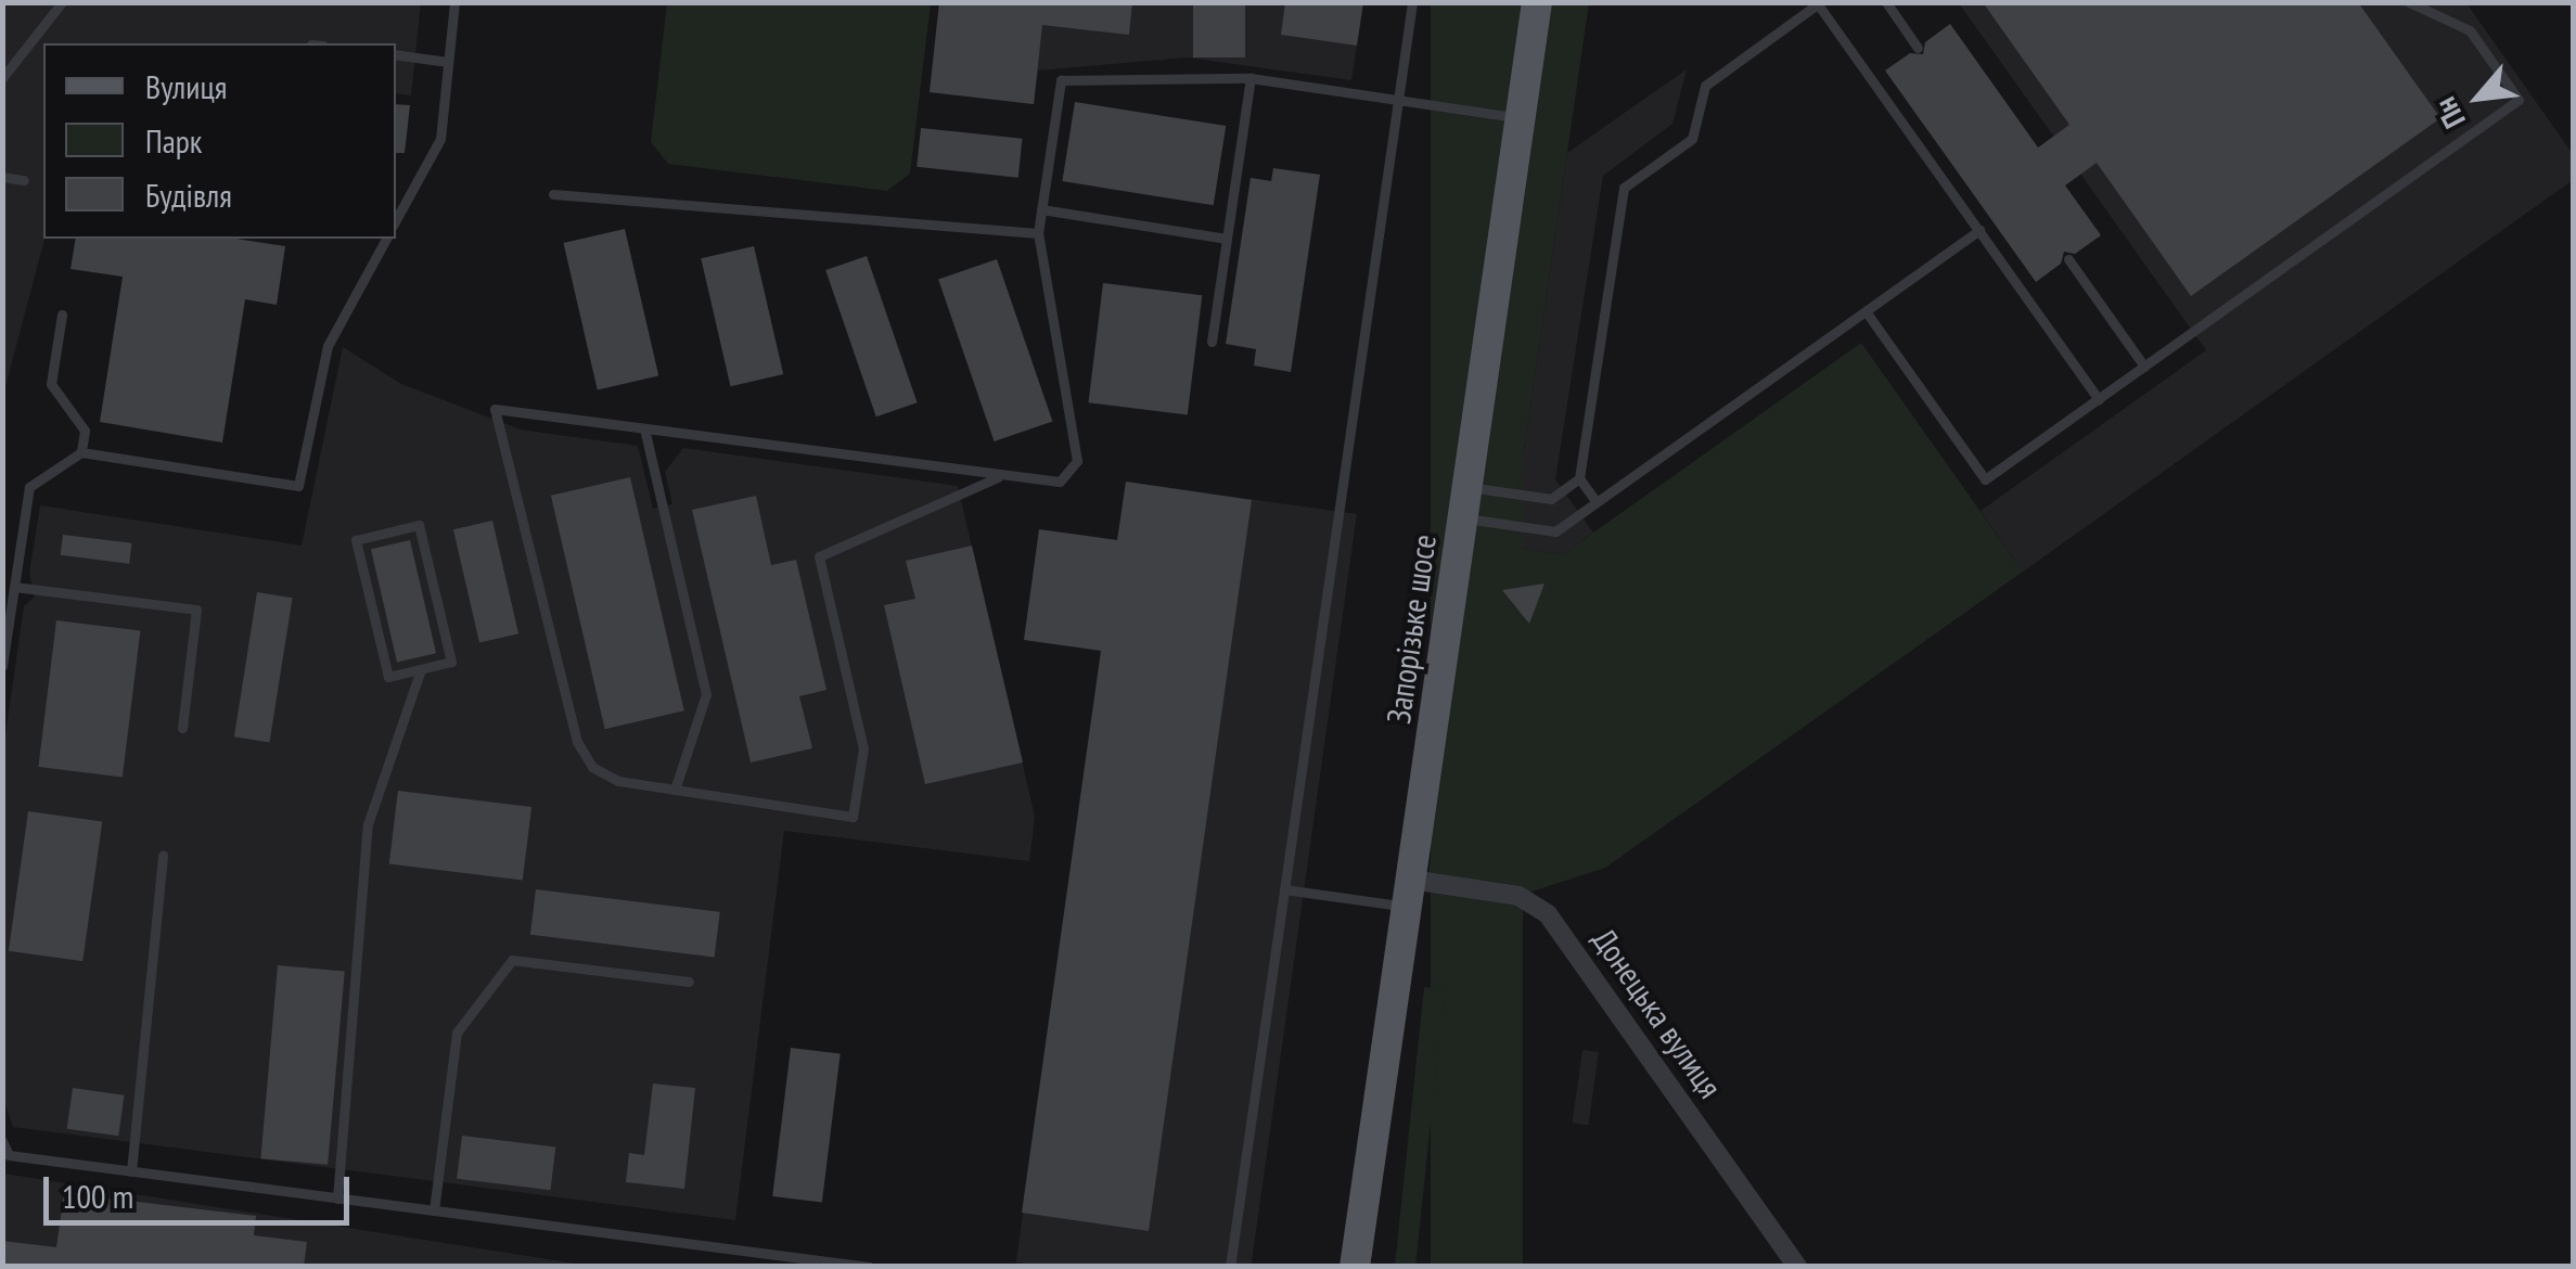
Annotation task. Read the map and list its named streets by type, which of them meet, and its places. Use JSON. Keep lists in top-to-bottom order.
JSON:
{
  "streets": {
    "main road": ["Запорізьке шосе"],
    "street": ["Донецька вулиця"]
  },
  "crossings": [
    ["Запорізьке шосе", "Донецька вулиця"]
  ],
  "legend": ["Вулиця", "Парк", "Будівля"],
  "scale_bar": "100 m",
  "north": "bottom left"
}
